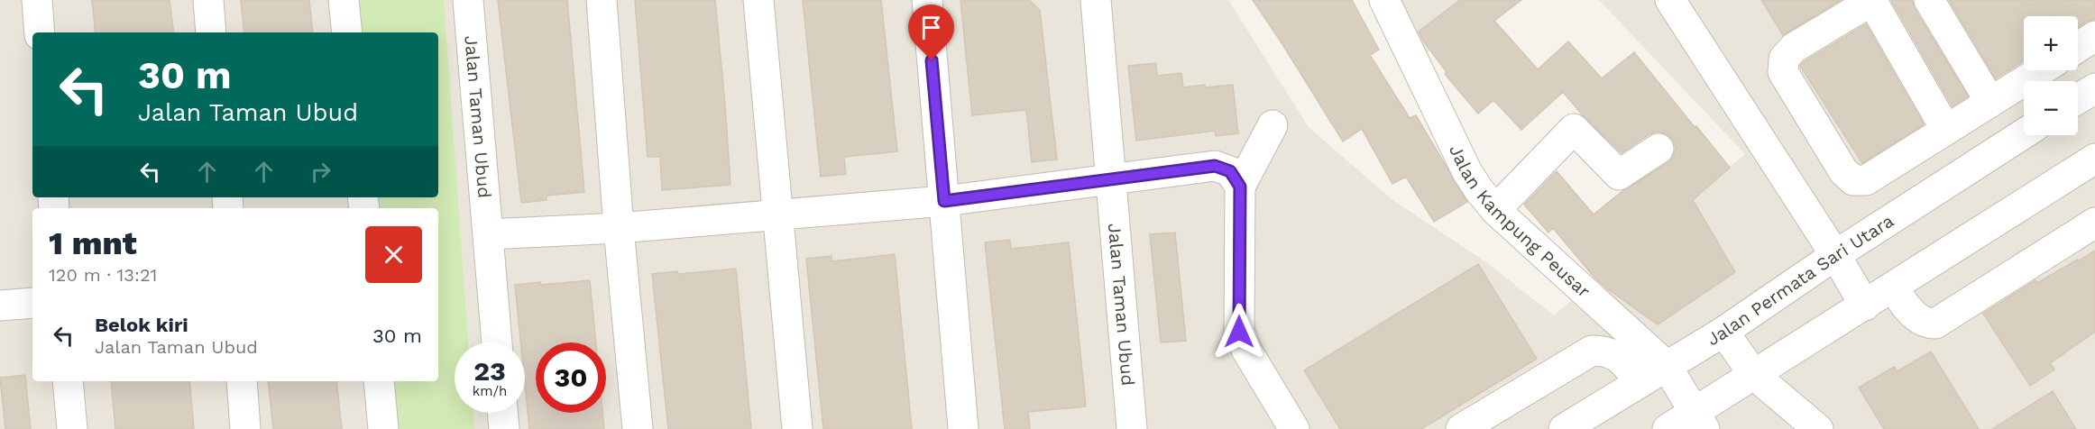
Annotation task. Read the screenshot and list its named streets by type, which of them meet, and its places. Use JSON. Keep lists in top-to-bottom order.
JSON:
{
  "streets": {
    "street": ["Jalan Taman Ubud", "Jalan Kampung Peusar", "Jalan Permata Sari Utara"]
  },
  "crossings": [
    ["Jalan Kampung Peusar", "Jalan Permata Sari Utara"]
  ],
  "page": {
    "map_buttons": ["+", "−"],
    "turn": ["30 m", "Jalan Taman Ubud"],
    "heading": ["1 mnt", "120 m · 13:21"],
    "list": [
      {
        "name": "Belok kiri",
        "note": "Jalan Taman Ubud",
        "value": "30 m"
      }
    ],
    "speed": "23 km/h",
    "limit": "30"
  }
}
